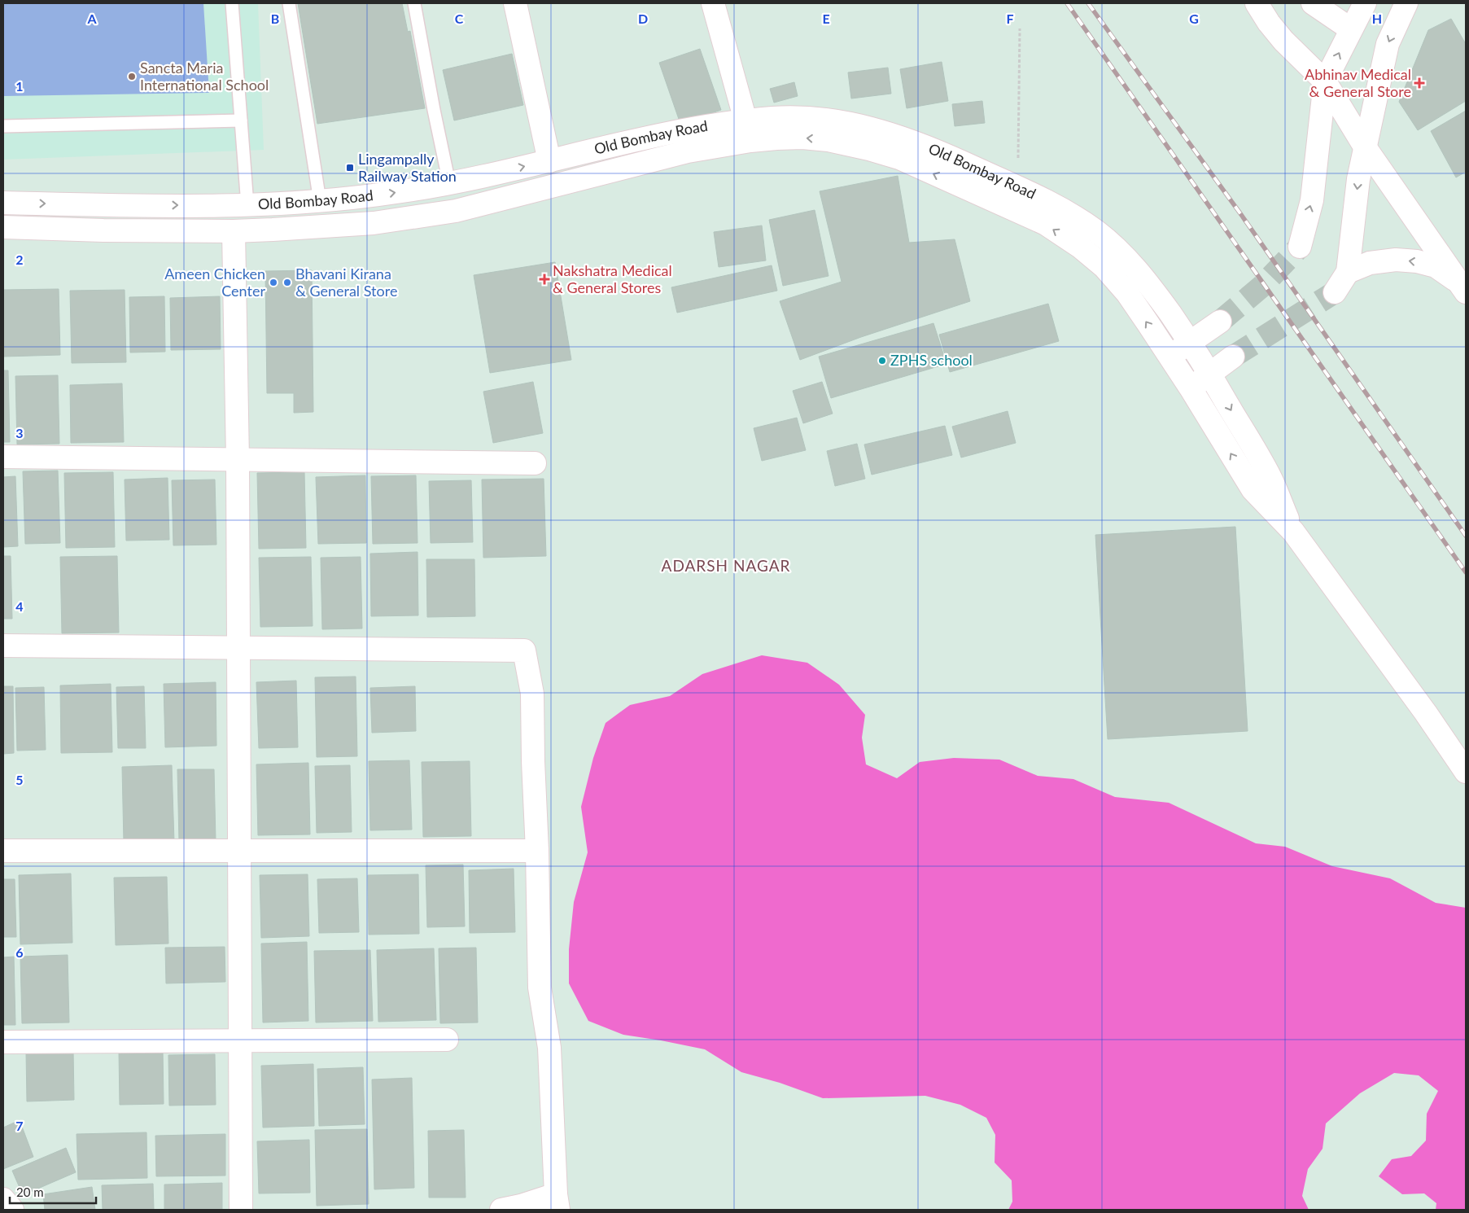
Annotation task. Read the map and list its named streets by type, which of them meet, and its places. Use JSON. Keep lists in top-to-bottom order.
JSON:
{
  "streets": {
    "street": ["Old Bombay Road"]
  },
  "districts": ["ADARSH NAGAR"],
  "places": {
    "other": [
      "Sancta Maria International School",
      "Ameen Chicken Center",
      "Bhavani Kirana & General Store",
      "ZPHS school"
    ],
    "health": ["Abhinav Medical & General Store", "Nakshatra Medical & General Stores"],
    "transit": ["Lingampally Railway Station"]
  },
  "scale_bar": "20 m",
  "grid": {
    "columns": [
      "A",
      "B",
      "C",
      "D",
      "E",
      "F",
      "G",
      "H"
    ],
    "rows": [
      "1",
      "2",
      "3",
      "4",
      "5",
      "6",
      "7"
    ]
  }
}
